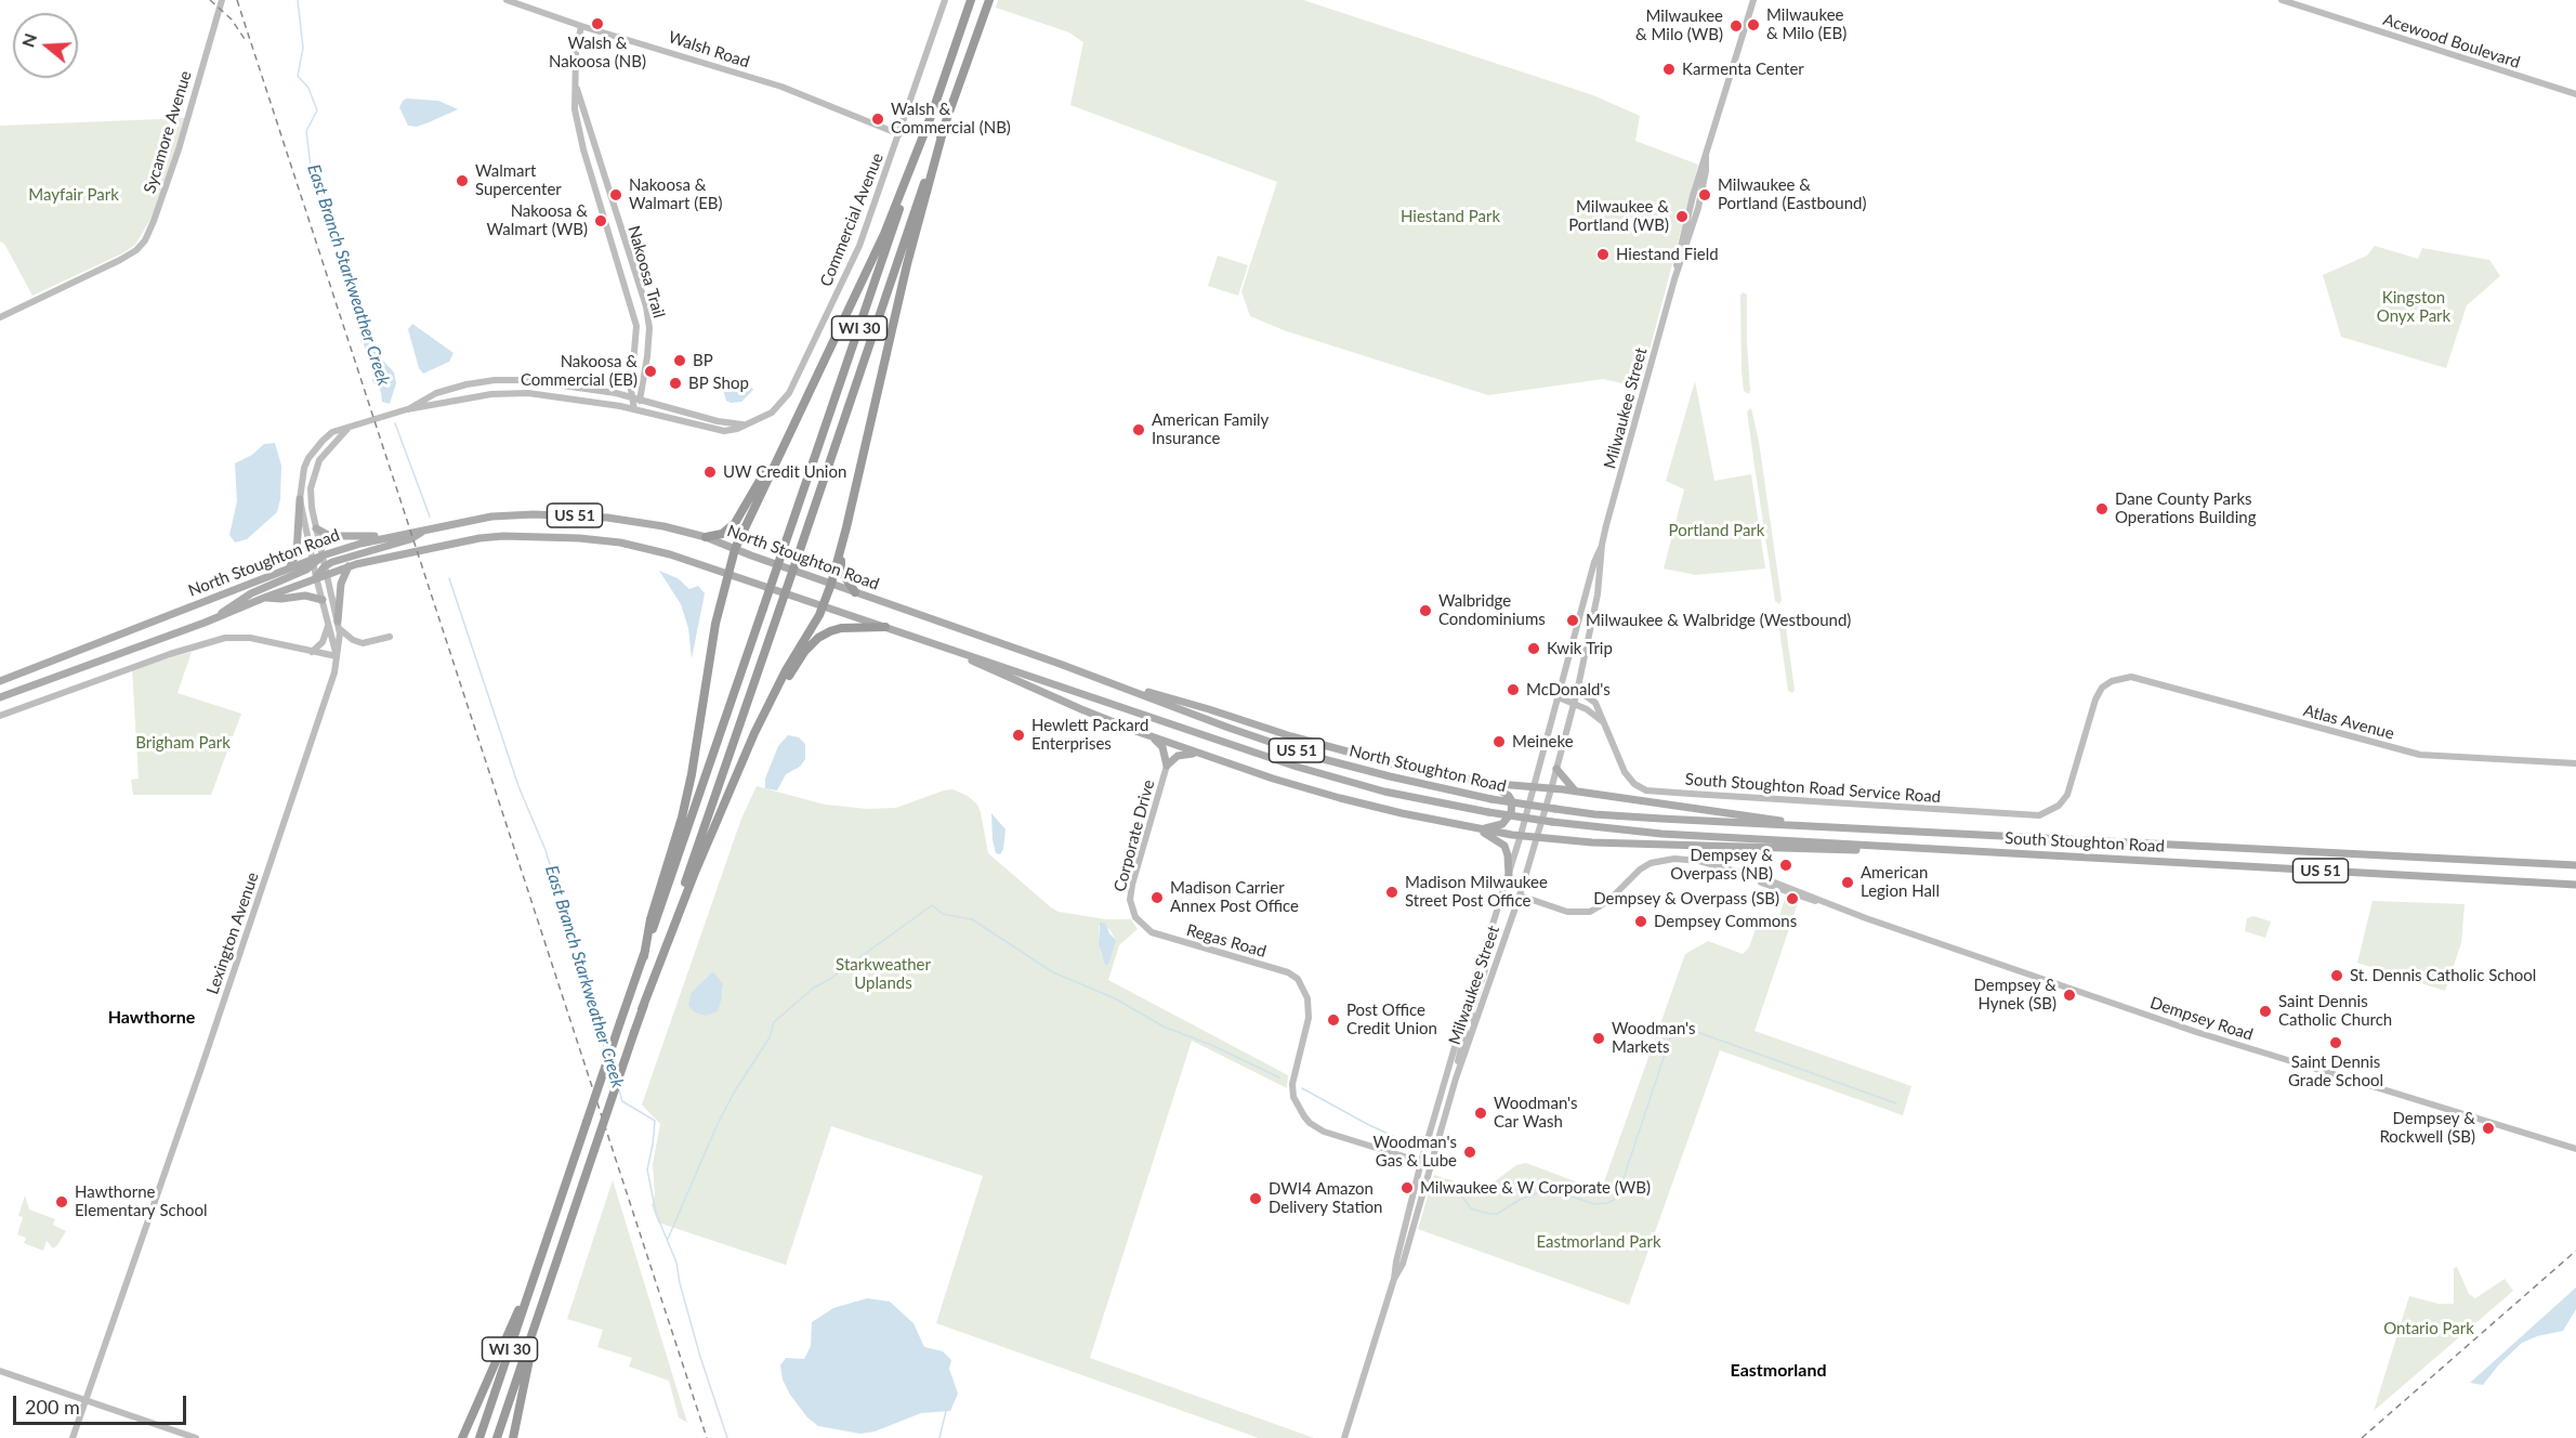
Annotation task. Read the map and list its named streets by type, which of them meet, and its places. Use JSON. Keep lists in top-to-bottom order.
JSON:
{
  "streets": {
    "highway": ["WI 30"],
    "main road": ["US 51", "North Stoughton Road", "South Stoughton Road"],
    "street": [
      "Acewood Boulevard",
      "Walsh Road",
      "Sycamore Avenue",
      "Commercial Avenue",
      "Nakoosa Trail",
      "Milwaukee Street",
      "Atlas Avenue",
      "South Stoughton Road Service Road",
      "Corporate Drive",
      "Lexington Avenue",
      "Regas Road",
      "Dempsey Road"
    ]
  },
  "crossings": [
    ["Walsh Road", "Commercial Avenue"],
    ["Walsh Road", "Nakoosa Trail"],
    ["Commercial Avenue", "Nakoosa Trail"],
    ["Commercial Avenue", "North Stoughton Road"],
    ["Commercial Avenue", "Lexington Avenue"],
    ["Milwaukee Street", "South Stoughton Road Service Road"],
    ["Milwaukee Street", "Regas Road"],
    ["Milwaukee Street", "Dempsey Road"],
    ["North Stoughton Road", "South Stoughton Road"],
    ["Atlas Avenue", "South Stoughton Road Service Road"],
    ["Corporate Drive", "Regas Road"]
  ],
  "districts": ["Hawthorne", "Eastmorland"],
  "water": ["East Branch Starkweather Creek"],
  "parks": [
    "Mayfair Park",
    "Hiestand Park",
    "Kingston Onyx Park",
    "Portland Park",
    "Brigham Park",
    "Starkweather Uplands",
    "Eastmorland Park",
    "Ontario Park"
  ],
  "places": [
    "Walsh & Nakoosa (NB)",
    "Milwaukee & Milo (EB)",
    "Milwaukee & Milo (WB)",
    "Karmenta Center",
    "Walsh & Commercial (NB)",
    "Walmart Supercenter",
    "Nakoosa & Walmart (EB)",
    "Milwaukee & Portland (Eastbound)",
    "Milwaukee & Portland (WB)",
    "Nakoosa & Walmart (WB)",
    "Hiestand Field",
    "BP",
    "Nakoosa & Commercial (EB)",
    "BP Shop",
    "American Family Insurance",
    "UW Credit Union",
    "Dane County Parks Operations Building",
    "Walbridge Condominiums",
    "Milwaukee & Walbridge (Westbound)",
    "Kwik Trip",
    "McDonald's",
    "Hewlett Packard Enterprises",
    "Meineke",
    "Dempsey & Overpass (NB)",
    "American Legion Hall",
    "Madison Milwaukee Street Post Office",
    "Madison Carrier Annex Post Office",
    "Dempsey & Overpass (SB)",
    "Dempsey Commons",
    "St. Dennis Catholic School",
    "Dempsey & Hynek (SB)",
    "Saint Dennis Catholic Church",
    "Post Office Credit Union",
    "Woodman's Markets",
    "Saint Dennis Grade School",
    "Woodman's Car Wash",
    "Dempsey & Rockwell (SB)",
    "Woodman's Gas & Lube",
    "Milwaukee & W Corporate (WB)",
    "DWI4 Amazon Delivery Station",
    "Hawthorne Elementary School"
  ],
  "scale_bar": "200 m",
  "north": "left"
}
